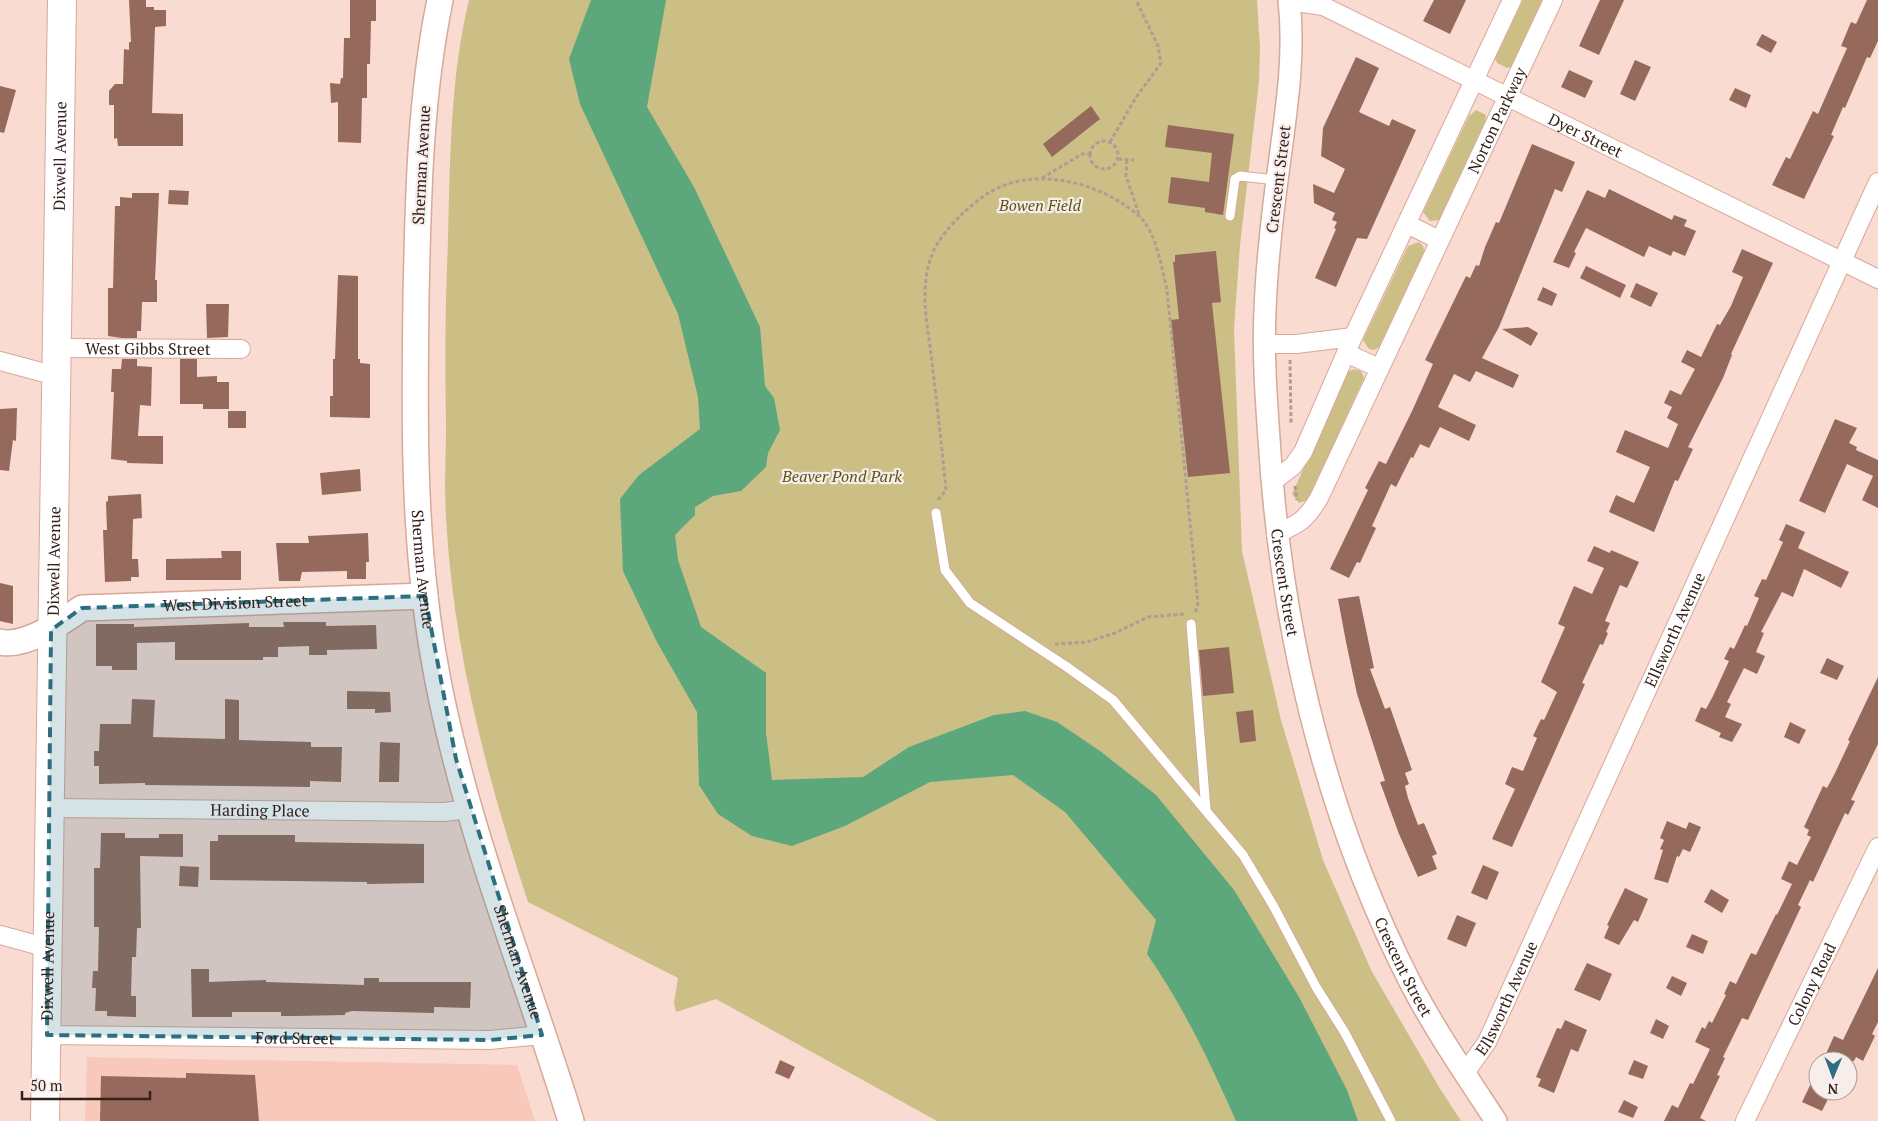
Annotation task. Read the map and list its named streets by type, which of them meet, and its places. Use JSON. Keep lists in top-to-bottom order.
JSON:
{
  "streets": {
    "main road": ["Dixwell Avenue", "Sherman Avenue", "West Division Street"],
    "street": [
      "Norton Parkway",
      "Dyer Street",
      "Crescent Street",
      "West Gibbs Street",
      "Ellsworth Avenue",
      "Harding Place",
      "Colony Road",
      "Ford Street"
    ]
  },
  "crossings": [
    ["Norton Parkway", "Dyer Street"],
    ["Norton Parkway", "Crescent Street"],
    ["Dyer Street", "Crescent Street"],
    ["Dyer Street", "Ellsworth Avenue"],
    ["Dixwell Avenue", "West Gibbs Street"],
    ["Dixwell Avenue", "West Division Street"],
    ["Dixwell Avenue", "Harding Place"],
    ["Dixwell Avenue", "Ford Street"],
    ["Sherman Avenue", "West Division Street"],
    ["Sherman Avenue", "Harding Place"],
    ["Sherman Avenue", "Ford Street"],
    ["Crescent Street", "Ellsworth Avenue"]
  ],
  "parks": ["Bowen Field", "Beaver Pond Park"],
  "scale_bar": "50 m",
  "north": "bottom"
}
